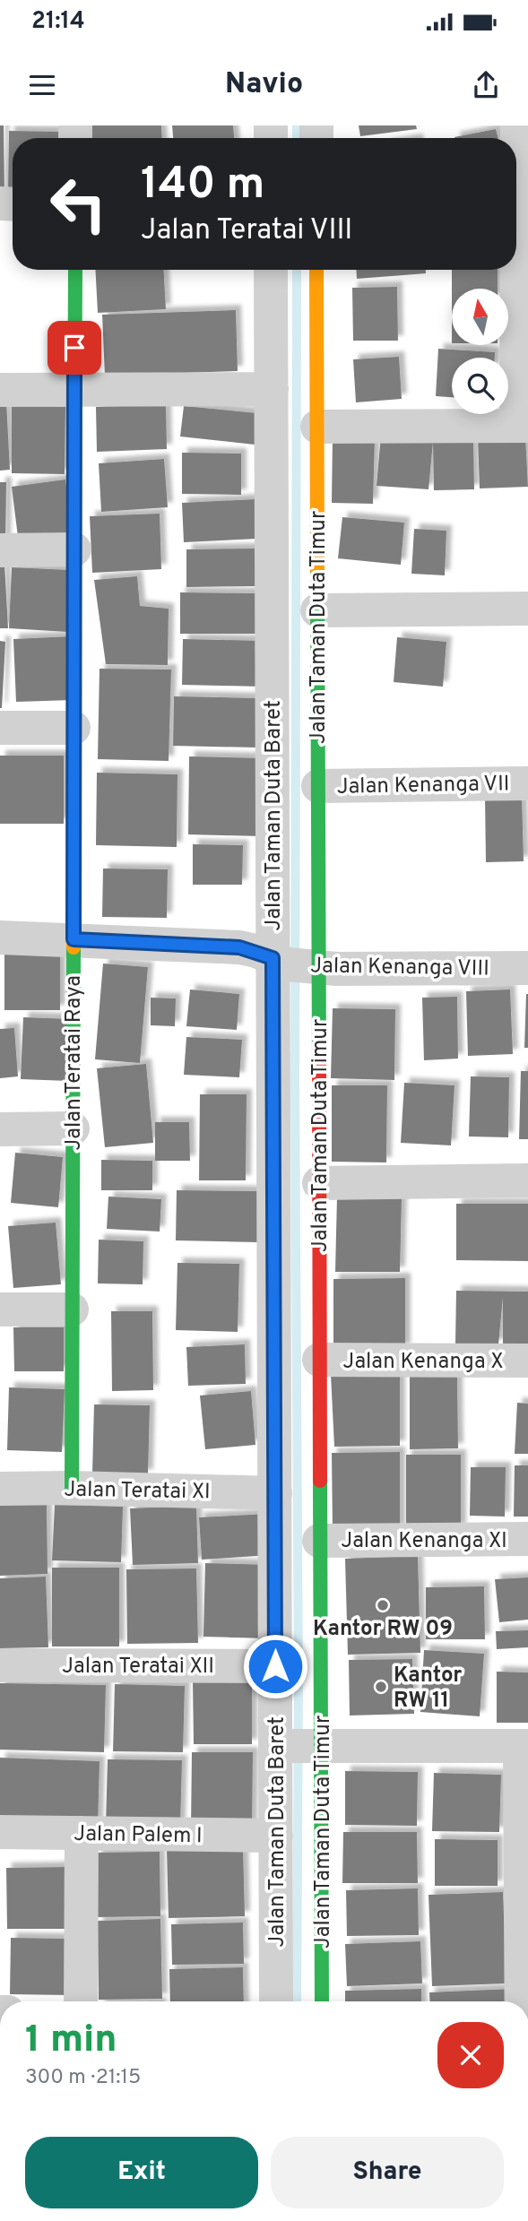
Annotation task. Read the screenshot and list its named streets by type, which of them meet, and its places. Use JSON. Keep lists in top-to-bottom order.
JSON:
{
  "streets": {
    "street": [
      "Jalan Taman Duta Timur",
      "Jalan Kenanga VII",
      "Jalan Taman Duta Baret",
      "Jalan Kenanga VIII",
      "Jalan Teratai Raya",
      "Jalan Kenanga X",
      "Jalan Teratai XI",
      "Jalan Kenanga XI",
      "Jalan Teratai XII",
      "Jalan Palem I"
    ]
  },
  "crossings": [
    ["Jalan Taman Duta Timur", "Jalan Kenanga VII"],
    ["Jalan Taman Duta Timur", "Jalan Taman Duta Baret"],
    ["Jalan Taman Duta Timur", "Jalan Kenanga VIII"],
    ["Jalan Taman Duta Timur", "Jalan Kenanga X"],
    ["Jalan Taman Duta Timur", "Jalan Kenanga XI"],
    ["Jalan Taman Duta Baret", "Jalan Kenanga VIII"],
    ["Jalan Taman Duta Baret", "Jalan Teratai XI"],
    ["Jalan Taman Duta Baret", "Jalan Teratai XII"],
    ["Jalan Taman Duta Baret", "Jalan Palem I"],
    ["Jalan Kenanga VIII", "Jalan Teratai Raya"],
    ["Jalan Teratai Raya", "Jalan Teratai XI"]
  ],
  "places": ["Kantor RW 09", "Kantor RW 11"],
  "north": "top",
  "page": {
    "status": "21:14",
    "header": "Navio",
    "turn": ["140 m", "Jalan Teratai VIII"],
    "heading": ["1 min", "300 m · 21:15"],
    "buttons": ["Exit", "Share"]
  }
}
